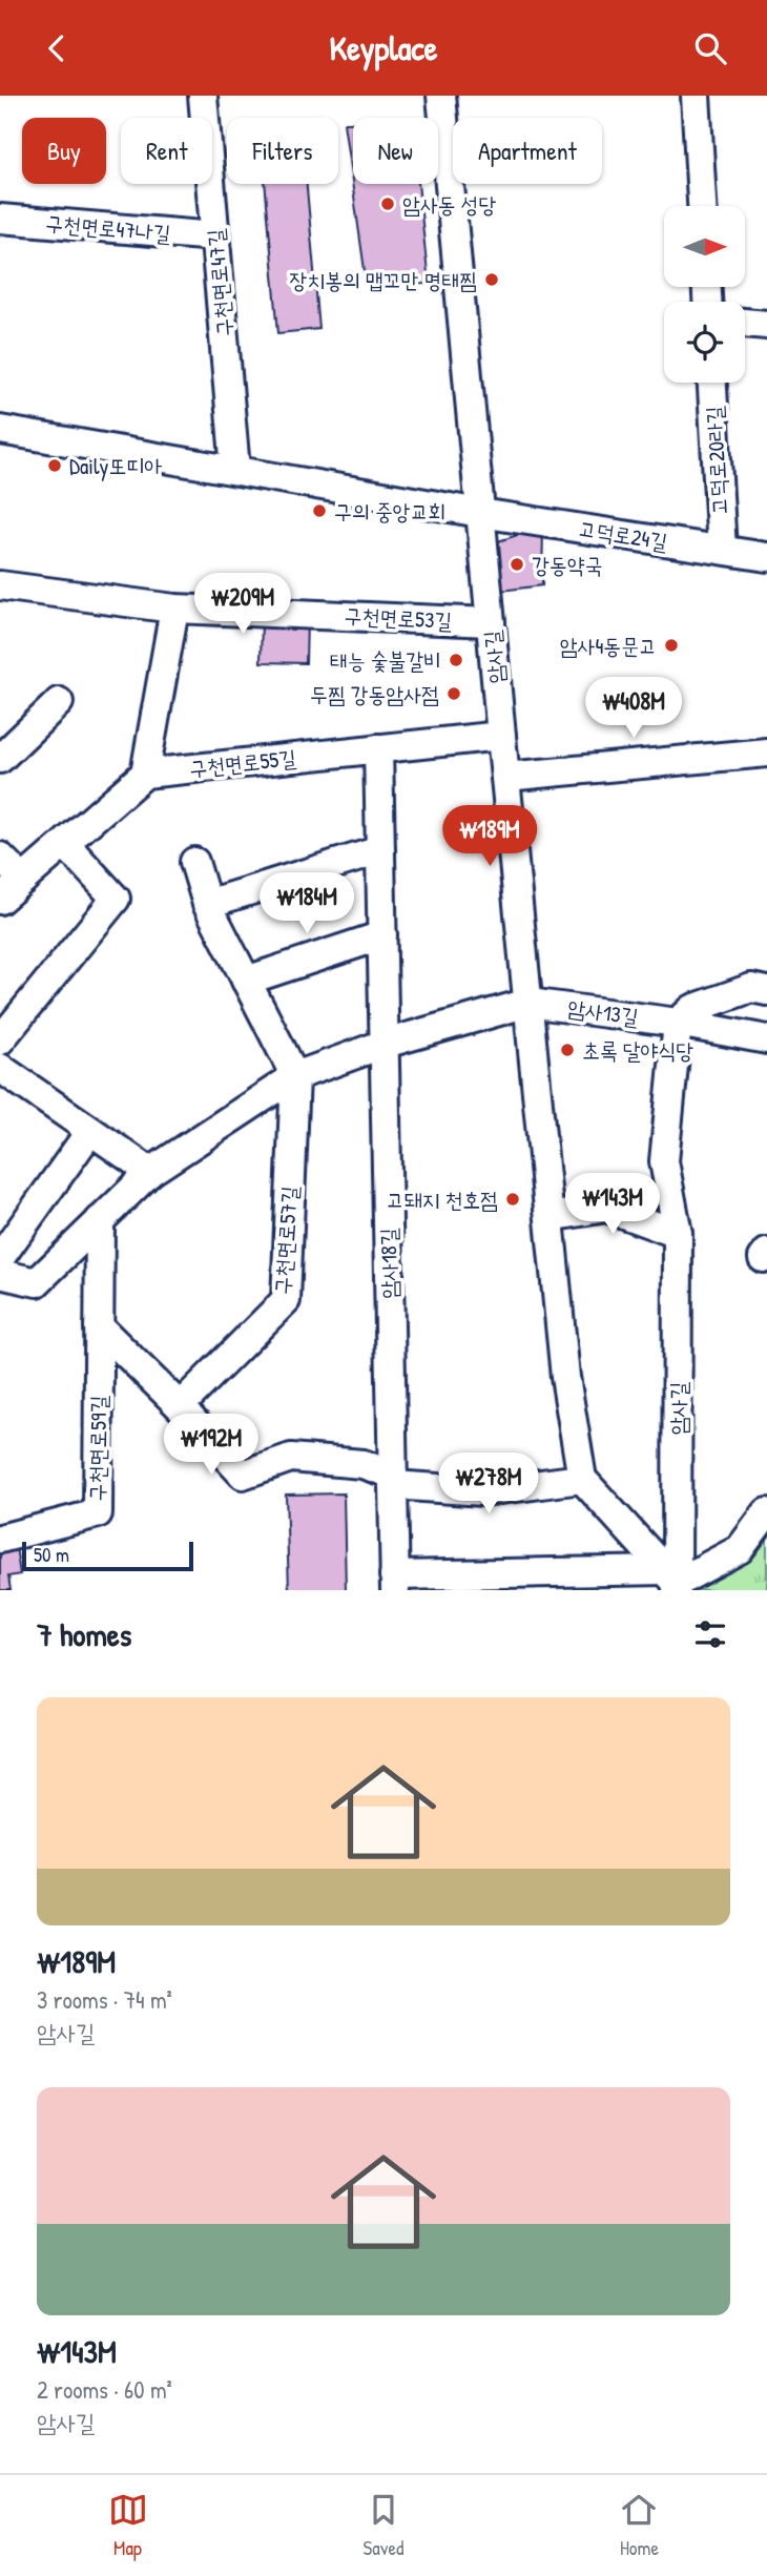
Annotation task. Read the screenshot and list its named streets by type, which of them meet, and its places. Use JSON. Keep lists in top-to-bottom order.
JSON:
{
  "streets": {
    "street": [
      "구천면로47나길",
      "구천면로47길",
      "고덕로20라길",
      "고덕로24길",
      "구천면로53길",
      "암사길",
      "구천면로55길",
      "암사13길",
      "구천면로57길",
      "암사18길",
      "구천면로59길"
    ]
  },
  "crossings": [
    ["구천면로47나길", "구천면로47길"],
    ["고덕로20라길", "고덕로24길"],
    ["고덕로24길", "암사길"],
    ["구천면로53길", "암사길"],
    ["암사길", "구천면로55길"],
    ["암사길", "암사13길"],
    ["구천면로55길", "암사18길"]
  ],
  "places": [
    "암사동 성당",
    "장치봉의 맵꼬만 명태찜",
    "Daily또띠아",
    "구의 중앙교회",
    "강동약국",
    "암사4동문고",
    "태능 숯불갈비",
    "두찜 강동암사점",
    "초록 달야식당",
    "고돼지 천호점"
  ],
  "scale_bar": "50 m",
  "north": "right",
  "page": {
    "header": "Keyplace",
    "chip": [
      "Buy",
      "Rent",
      "Filters",
      "New",
      "Apartment"
    ],
    "price": [
      "₩209M",
      "₩408M",
      "₩189M",
      "₩184M",
      "₩143M",
      "₩192M",
      "₩278M"
    ],
    "scale": "50 m",
    "heading": "7 homes",
    "list": [
      {
        "name": "₩189M",
        "note": "3 rooms · 74 m² · 암사길"
      },
      {
        "name": "₩143M",
        "note": "2 rooms · 60 m² · 암사길"
      }
    ],
    "tabs": ["Map", "Saved", "Home"]
  }
}
